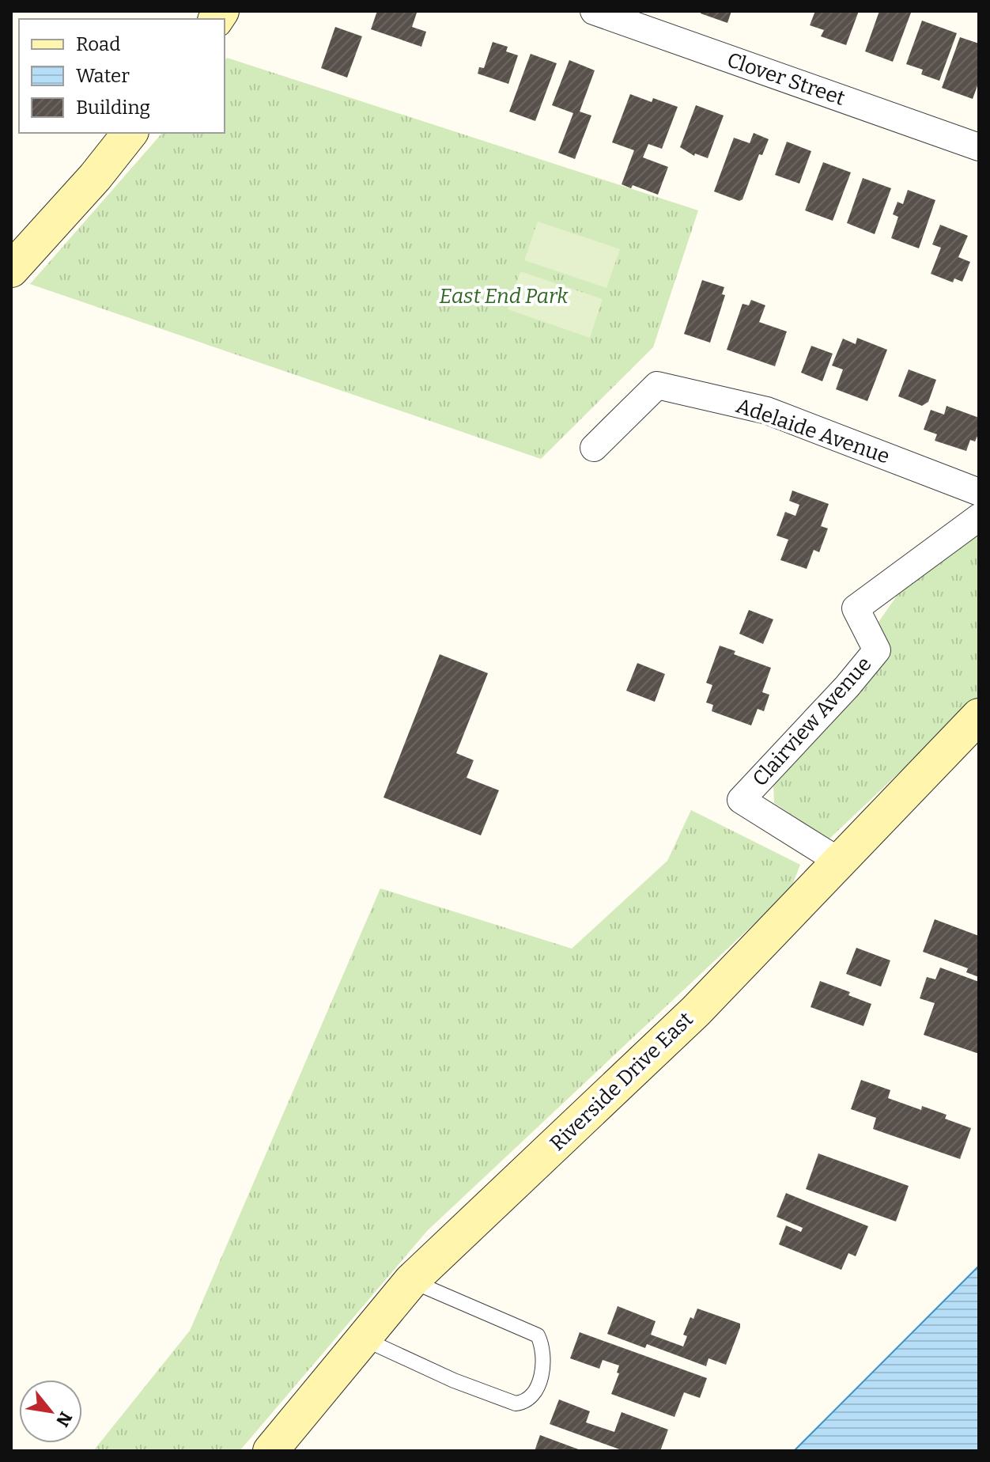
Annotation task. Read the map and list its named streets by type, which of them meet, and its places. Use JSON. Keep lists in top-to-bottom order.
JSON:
{
  "streets": {
    "main road": ["Riverside Drive East"],
    "street": ["Clover Street", "Adelaide Avenue", "Clairview Avenue"]
  },
  "crossings": [
    ["Clairview Avenue", "Riverside Drive East"]
  ],
  "parks": ["East End Park"],
  "legend": ["Road", "Water", "Building"],
  "north": "bottom right"
}
